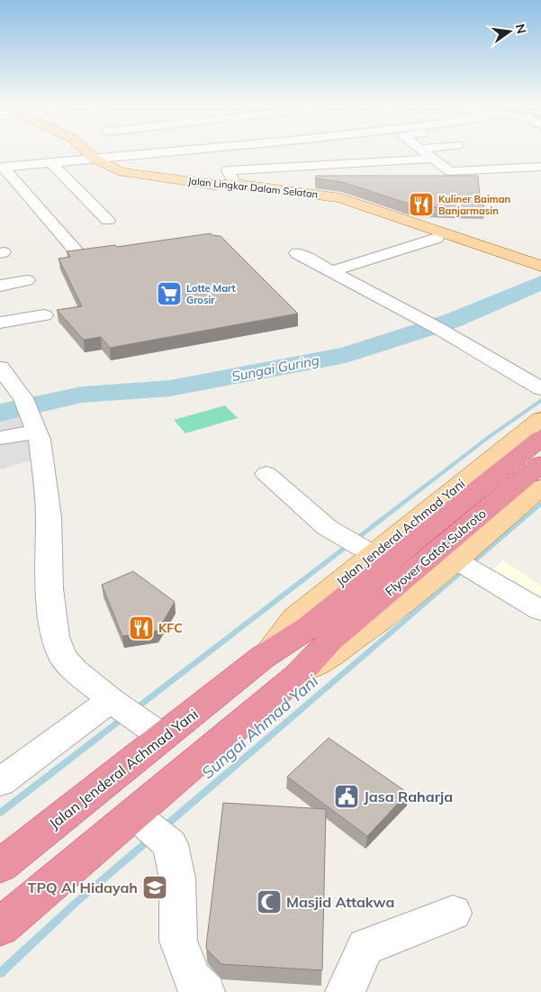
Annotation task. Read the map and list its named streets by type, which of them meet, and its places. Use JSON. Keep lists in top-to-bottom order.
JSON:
{
  "streets": {
    "highway": ["Jalan Jenderal Achmad Yani", "Flyover Gatot Subroto"],
    "main road": ["Jalan Lingkar Dalam Selatan"]
  },
  "crossings": [
    ["Jalan Jenderal Achmad Yani", "Flyover Gatot Subroto"]
  ],
  "water": ["Sungai Guring", "Sungai Ahmad Yani"],
  "places": {
    "restaurant": ["Kuliner Baiman Banjarmasin", "KFC"],
    "supermarket": ["Lotte Mart Grosir"],
    "public building": ["Jasa Raharja"],
    "school or university": ["TPQ Al Hidayah"],
    "mosque": ["Masjid Attakwa"]
  },
  "north": "right"
}
